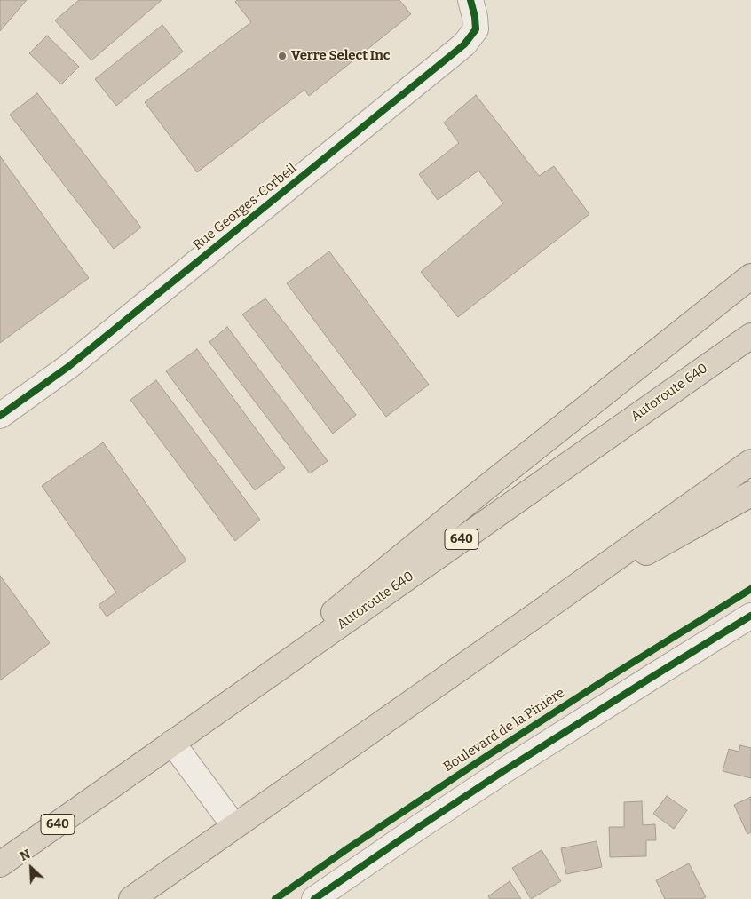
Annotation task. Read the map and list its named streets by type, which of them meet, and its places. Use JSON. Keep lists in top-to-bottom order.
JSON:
{
  "streets": {
    "highway": ["Autoroute 640", "640"],
    "street": ["Rue Georges-Corbeil"],
    "cycle path": ["Boulevard de la Pinière"]
  },
  "places": ["Verre Select Inc"],
  "north": "top left"
}
